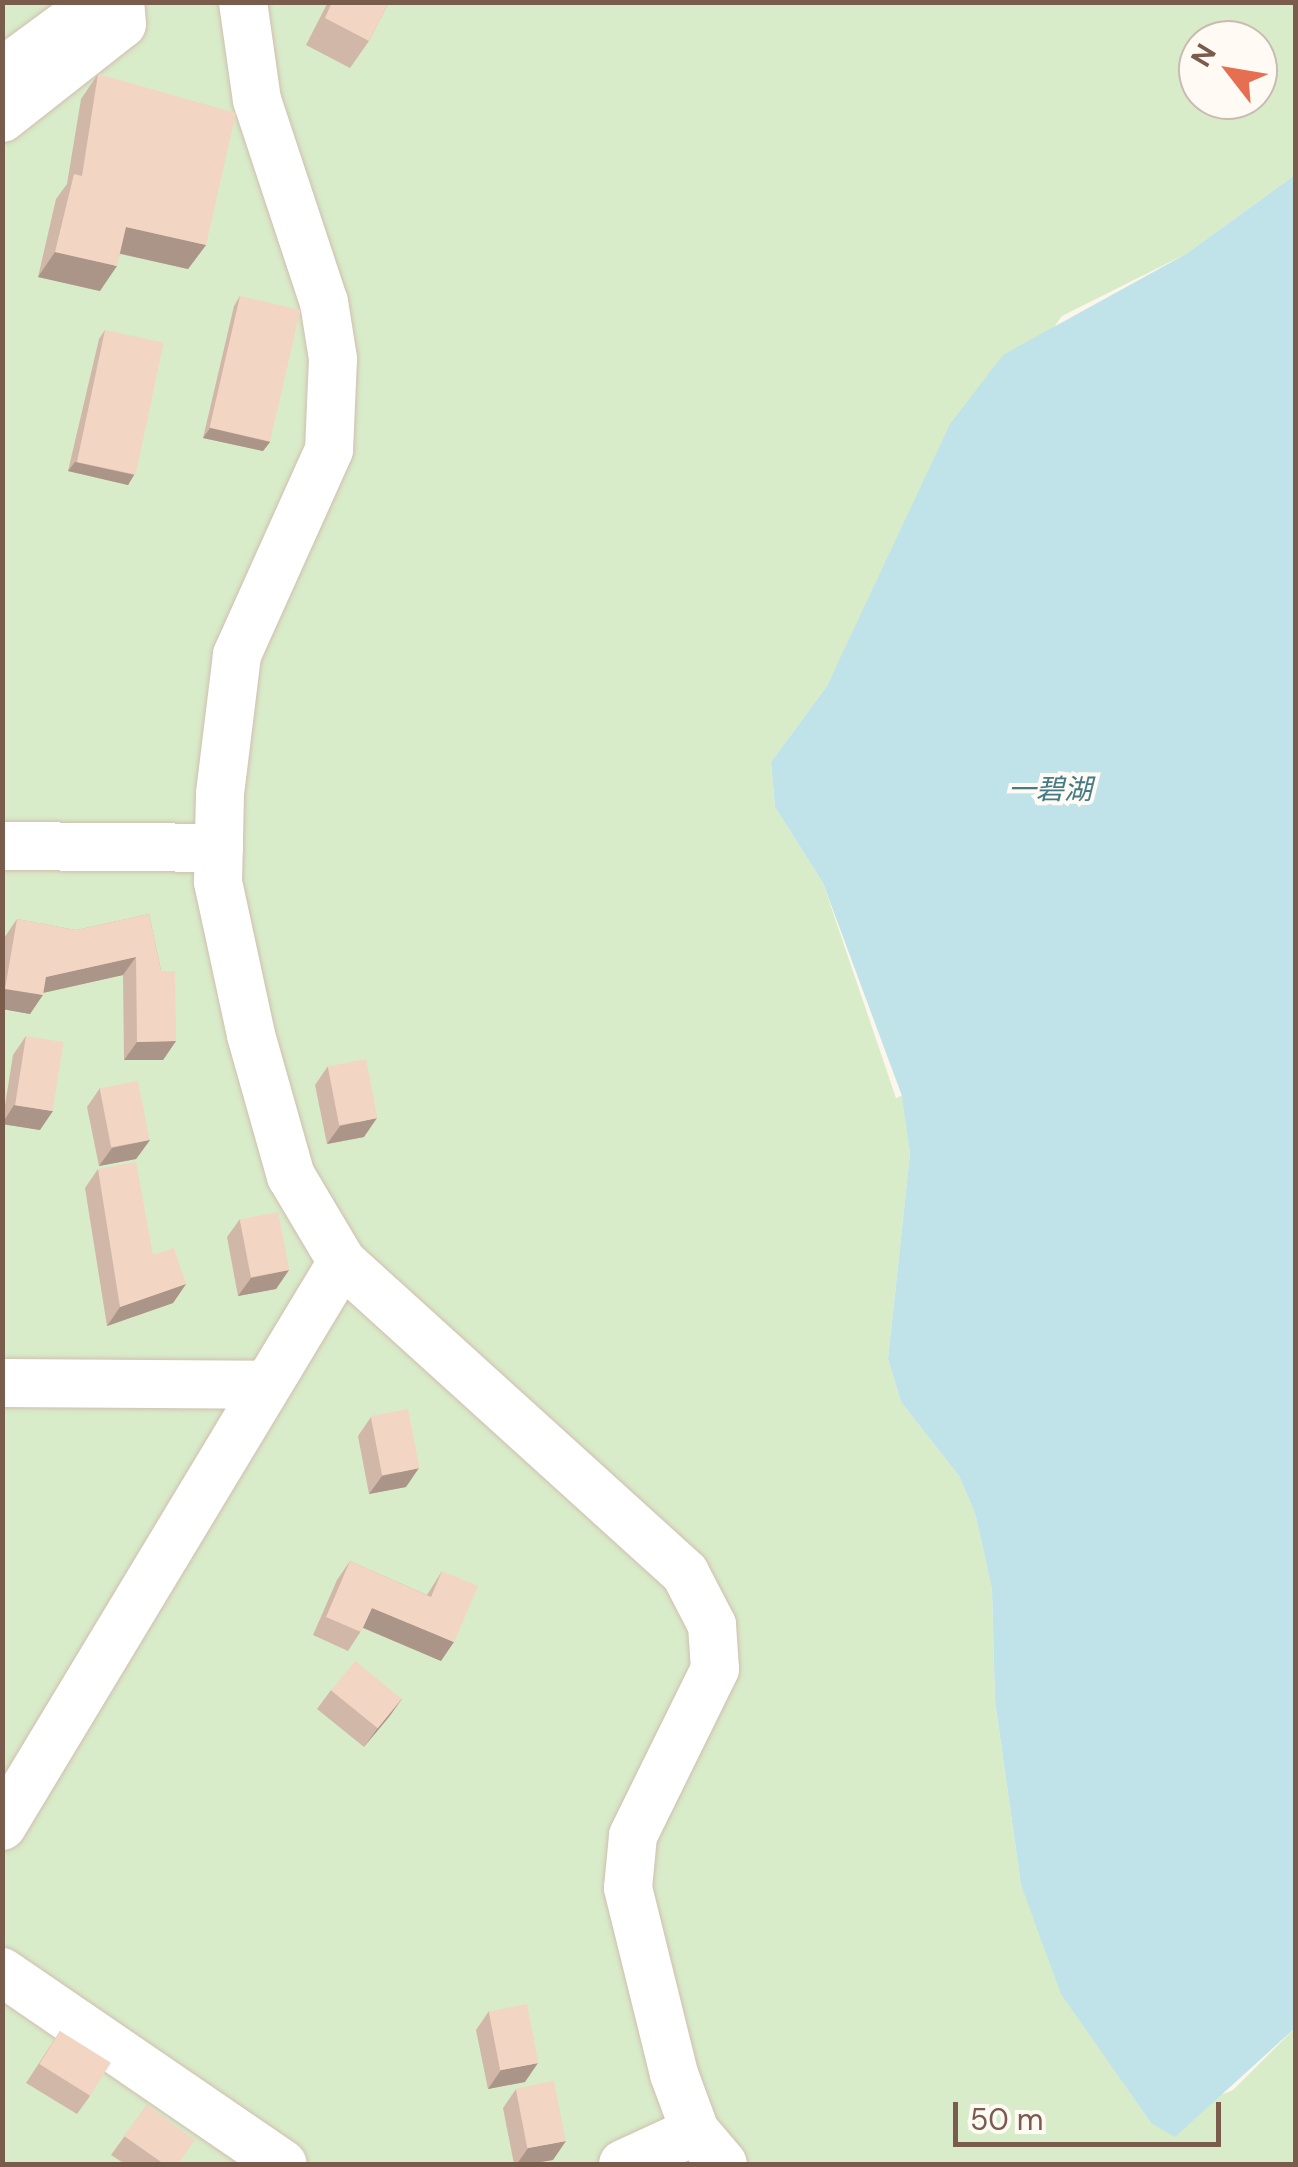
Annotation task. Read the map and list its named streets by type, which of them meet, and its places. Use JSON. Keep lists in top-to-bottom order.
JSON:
{
  "water": ["一碧湖"],
  "scale_bar": "50 m",
  "north": "top left"
}
